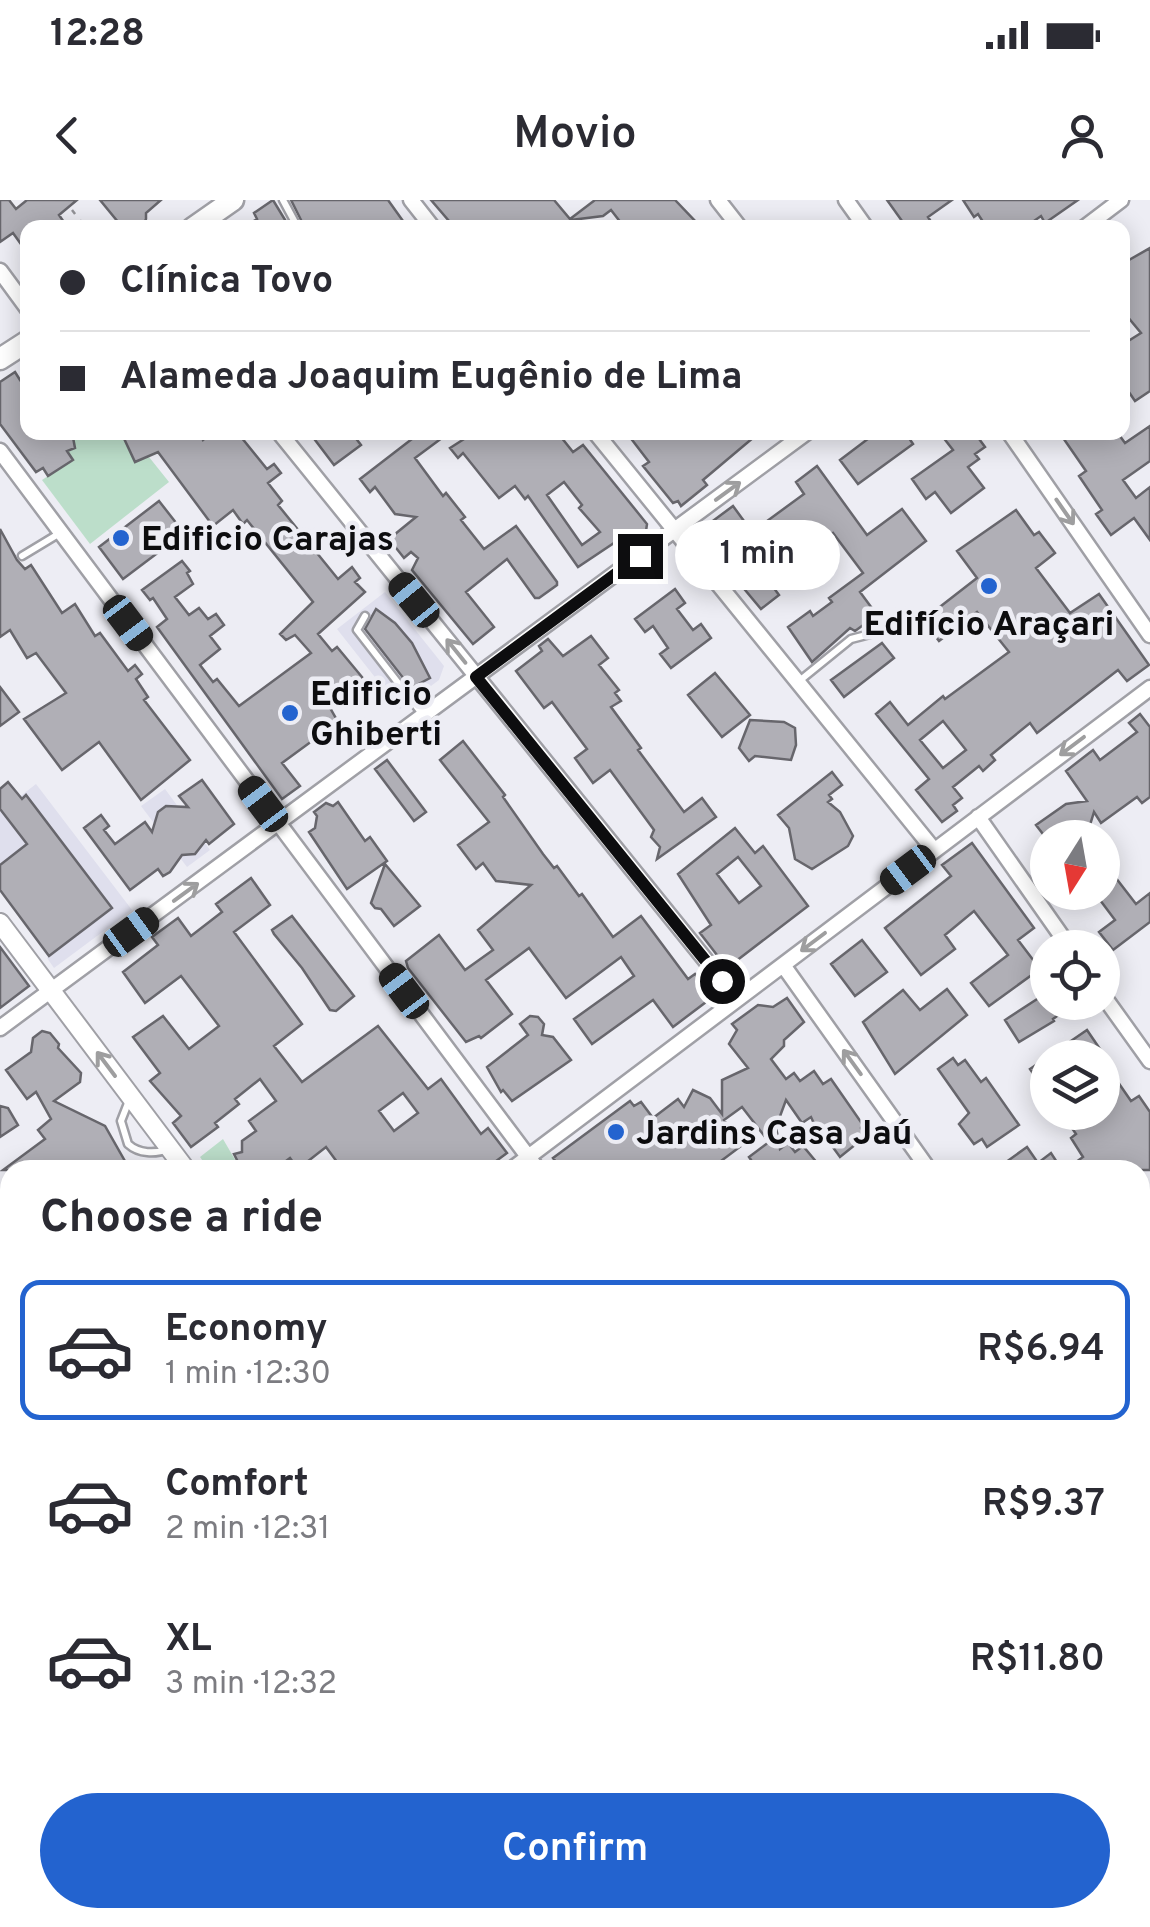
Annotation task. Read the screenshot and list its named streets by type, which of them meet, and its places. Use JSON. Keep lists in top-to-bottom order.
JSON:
{
  "places": [
    "Edificio Carajas",
    "Edifício Araçari",
    "Edificio Ghiberti",
    "Jardins Casa Jaú"
  ],
  "north": "bottom",
  "page": {
    "status": "12:28",
    "header": "Movio",
    "banner": ["Clínica Tovo", "Alameda Joaquim Eugênio de Lima"],
    "bubble": "1 min",
    "heading": "Choose a ride",
    "list": [
      {
        "name": "Economy",
        "note": "1 min · 12:30",
        "value": "R$6.94"
      },
      {
        "name": "Comfort",
        "note": "2 min · 12:31",
        "value": "R$9.37"
      },
      {
        "name": "XL",
        "note": "3 min · 12:32",
        "value": "R$11.80"
      }
    ],
    "buttons": "Confirm"
  }
}
